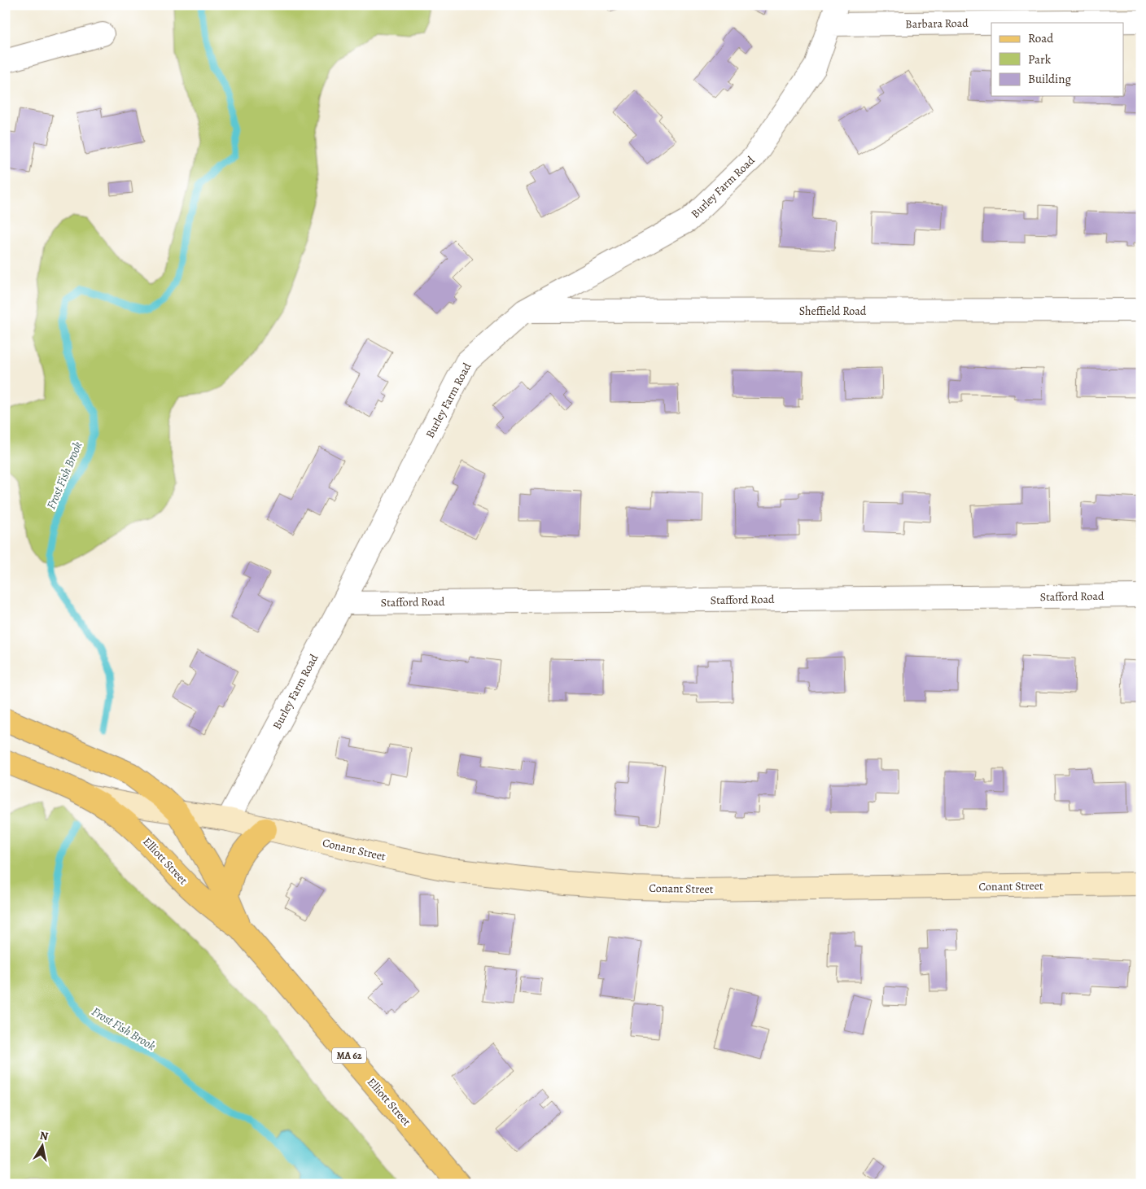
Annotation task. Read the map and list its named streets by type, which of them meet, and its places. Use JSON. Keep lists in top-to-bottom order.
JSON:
{
  "streets": {
    "main road": ["Conant Street", "Elliott Street", "MA 62"],
    "street": [
      "Barbara Road",
      "Burley Farm Road",
      "Sheffield Road",
      "Stafford Road"
    ]
  },
  "crossings": [
    ["Barbara Road", "Burley Farm Road"],
    ["Burley Farm Road", "Sheffield Road"],
    ["Burley Farm Road", "Stafford Road"],
    ["Burley Farm Road", "Conant Street"],
    ["Conant Street", "Elliott Street"]
  ],
  "water": ["Frost Fish Brook"],
  "legend": ["Road", "Park", "Building"],
  "north": "top"
}
